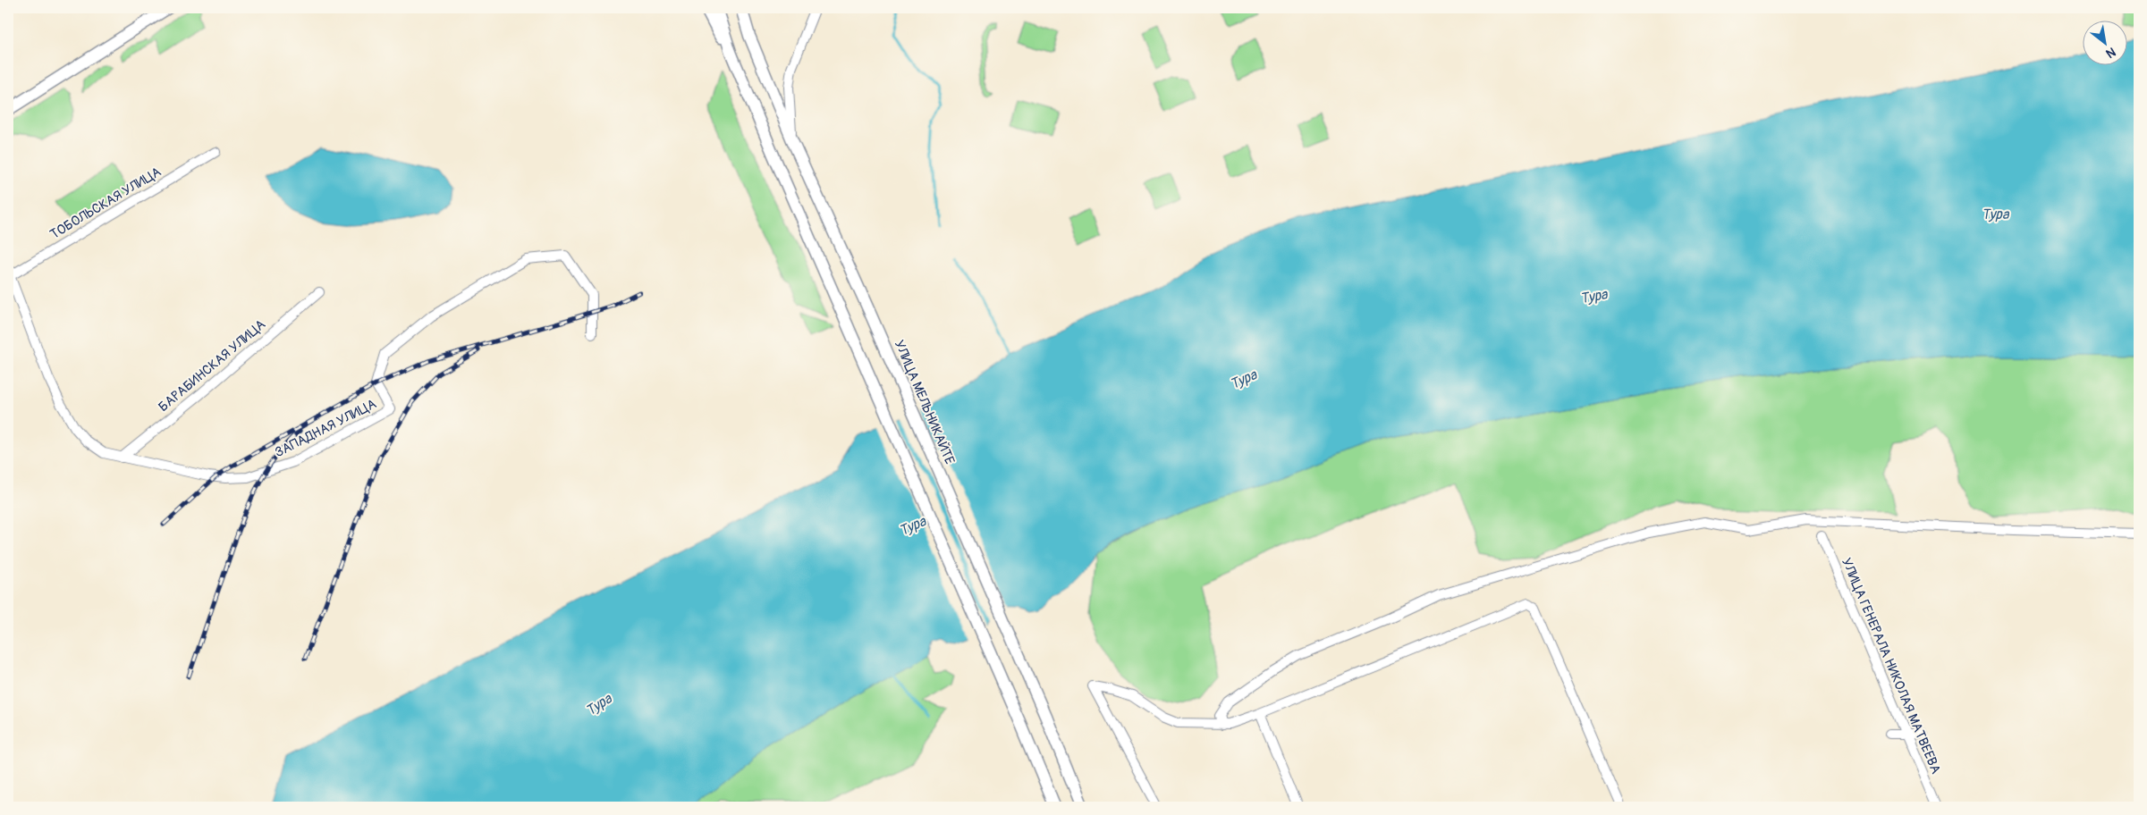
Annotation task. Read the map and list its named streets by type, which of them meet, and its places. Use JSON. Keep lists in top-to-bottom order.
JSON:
{
  "streets": {
    "main road": ["УЛИЦА МЕЛЬНИКАЙТЕ"],
    "street": [
      "ТОБОЛЬСКАЯ УЛИЦА",
      "БАРАБИНСКАЯ УЛИЦА",
      "ЗАПАДНАЯ УЛИЦА",
      "УЛИЦА ГЕНЕРАЛА НИКОЛАЯ МАТВЕЕВА"
    ]
  },
  "crossings": [
    ["ТОБОЛЬСКАЯ УЛИЦА", "ЗАПАДНАЯ УЛИЦА"],
    ["БАРАБИНСКАЯ УЛИЦА", "ЗАПАДНАЯ УЛИЦА"]
  ],
  "water": ["Тура"],
  "north": "bottom right"
}
